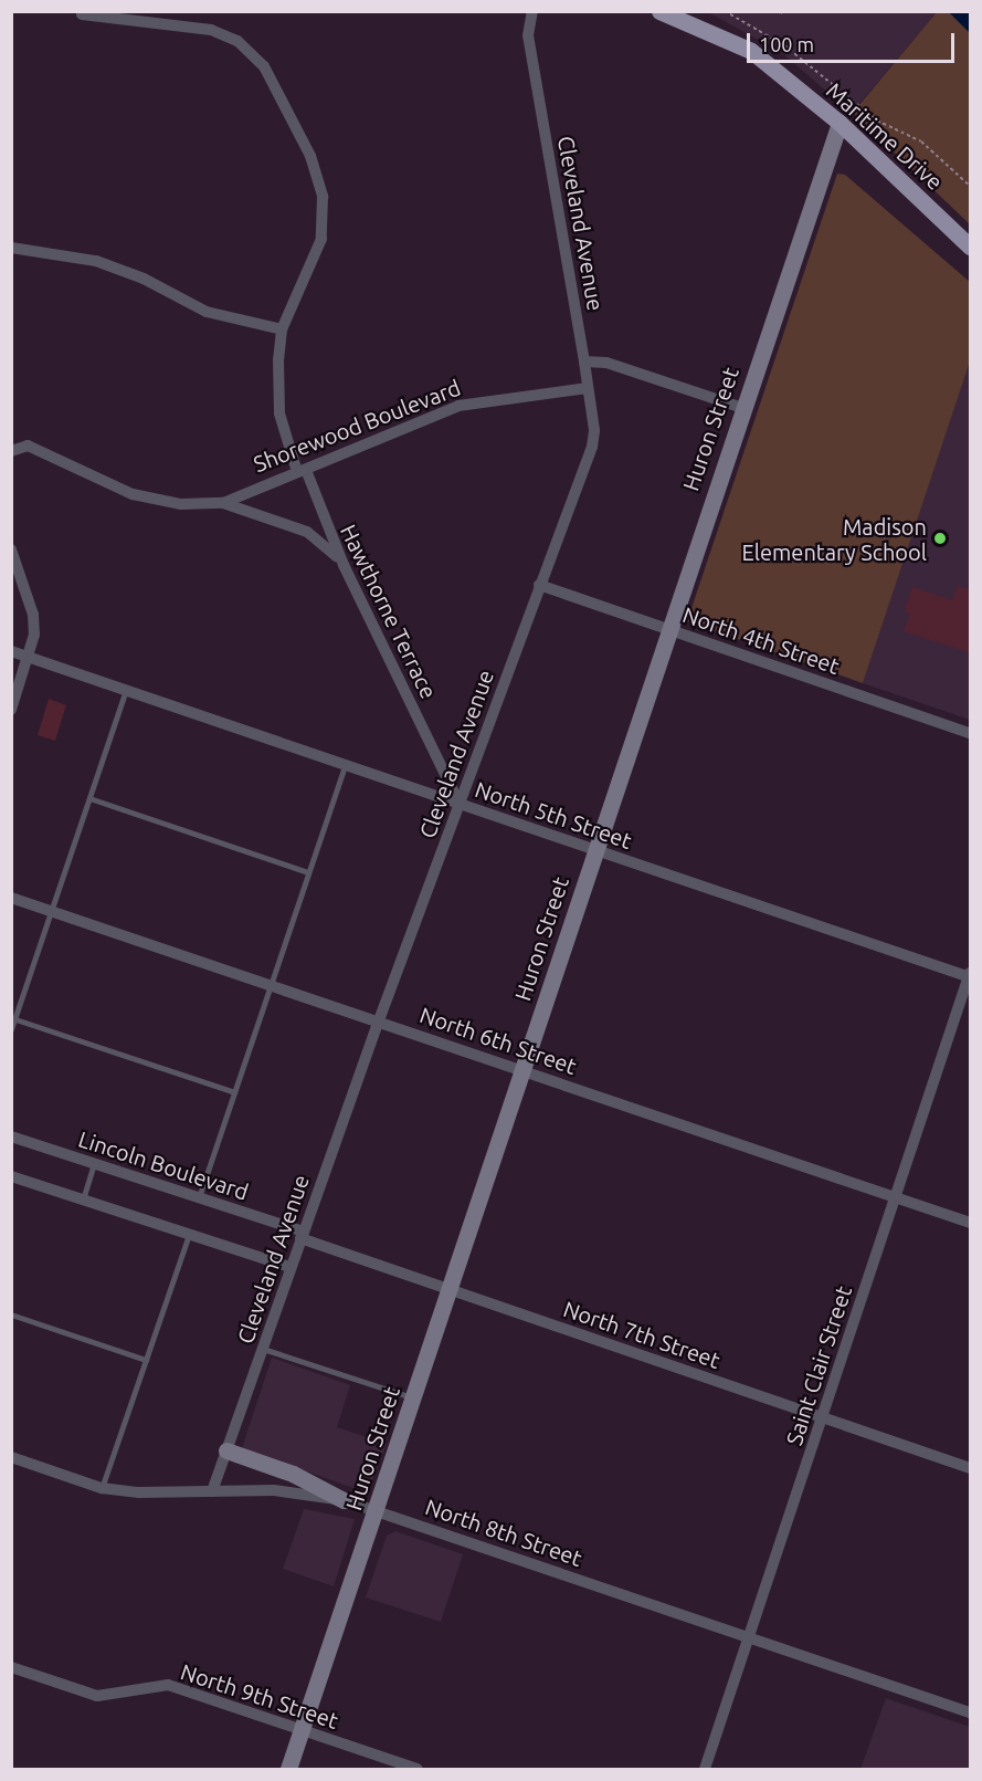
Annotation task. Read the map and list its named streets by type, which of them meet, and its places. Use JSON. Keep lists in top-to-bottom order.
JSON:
{
  "streets": {
    "main road": ["Maritime Drive"],
    "street": [
      "Cleveland Avenue",
      "Shorewood Boulevard",
      "Huron Street",
      "Hawthorne Terrace",
      "North 4th Street",
      "North 5th Street",
      "North 6th Street",
      "Lincoln Boulevard",
      "North 7th Street",
      "Saint Clair Street",
      "North 8th Street",
      "North 9th Street"
    ]
  },
  "crossings": [
    ["Maritime Drive", "Huron Street"],
    ["Cleveland Avenue", "Shorewood Boulevard"],
    ["Cleveland Avenue", "Hawthorne Terrace"],
    ["Cleveland Avenue", "North 4th Street"],
    ["Cleveland Avenue", "North 5th Street"],
    ["Cleveland Avenue", "North 6th Street"],
    ["Cleveland Avenue", "Lincoln Boulevard"],
    ["Cleveland Avenue", "North 7th Street"],
    ["Cleveland Avenue", "North 8th Street"],
    ["Shorewood Boulevard", "Hawthorne Terrace"],
    ["Huron Street", "North 4th Street"],
    ["Huron Street", "North 5th Street"],
    ["Huron Street", "North 6th Street"],
    ["Huron Street", "North 7th Street"],
    ["Huron Street", "North 8th Street"],
    ["Huron Street", "North 9th Street"],
    ["Hawthorne Terrace", "North 5th Street"],
    ["North 5th Street", "Saint Clair Street"],
    ["North 6th Street", "Saint Clair Street"],
    ["Lincoln Boulevard", "North 7th Street"],
    ["North 7th Street", "Saint Clair Street"],
    ["Saint Clair Street", "North 8th Street"]
  ],
  "places": ["Madison Elementary School"],
  "scale_bar": "100 m"
}
